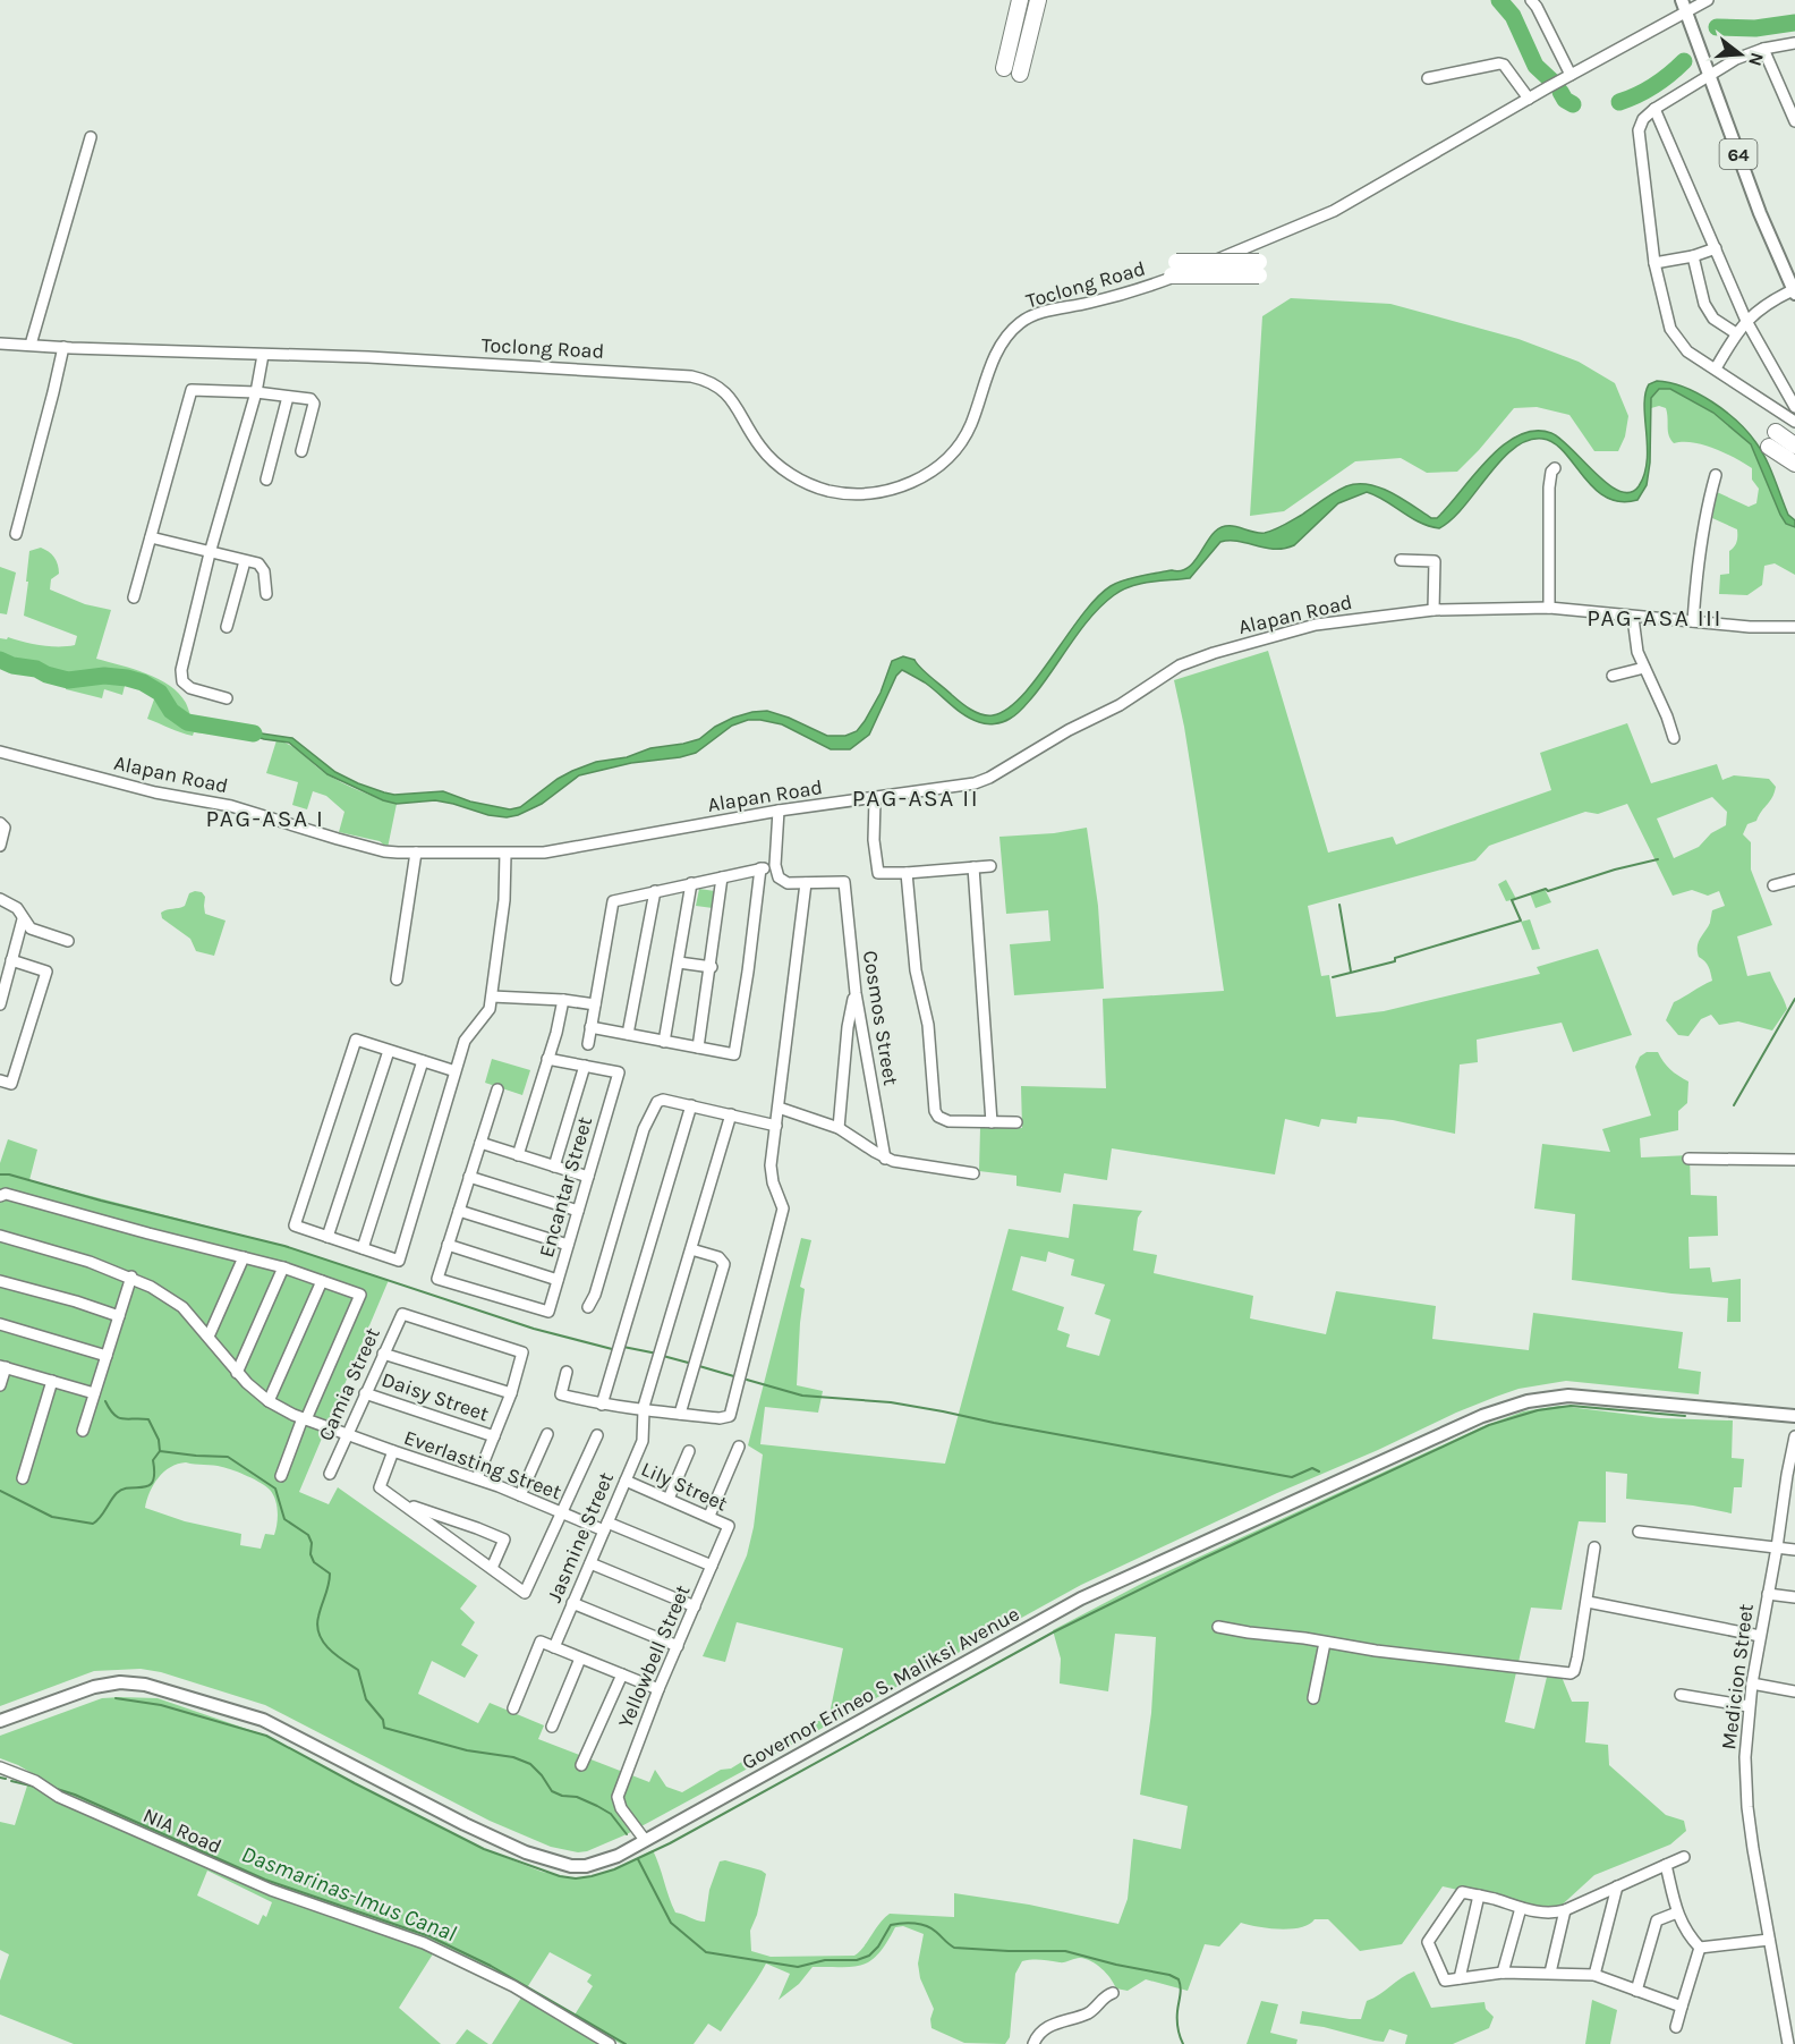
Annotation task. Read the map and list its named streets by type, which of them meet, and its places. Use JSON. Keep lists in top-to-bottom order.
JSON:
{
  "streets": {
    "main road": ["64", "Governor Erineo S. Maliksi Avenue"],
    "street": [
      "Toclong Road",
      "Alapan Road",
      "Cosmos Street",
      "Encantar Street",
      "Camia Street",
      "Daisy Street",
      "Everlasting Street",
      "Lily Street",
      "Jasmine Street",
      "Yellowbell Street",
      "Medicion Street",
      "NIA Road"
    ]
  },
  "crossings": [
    ["64", "Toclong Road"],
    ["Camia Street", "Daisy Street"],
    ["Camia Street", "Everlasting Street"],
    ["Everlasting Street", "Jasmine Street"],
    ["Everlasting Street", "Yellowbell Street"],
    ["Lily Street", "Jasmine Street"],
    ["Lily Street", "Yellowbell Street"],
    ["Yellowbell Street", "Governor Erineo S. Maliksi Avenue"]
  ],
  "districts": ["PAG-ASA III", "PAG-ASA II", "PAG-ASA I"],
  "water": ["Dasmarinas-Imus Canal"],
  "north": "right"
}
